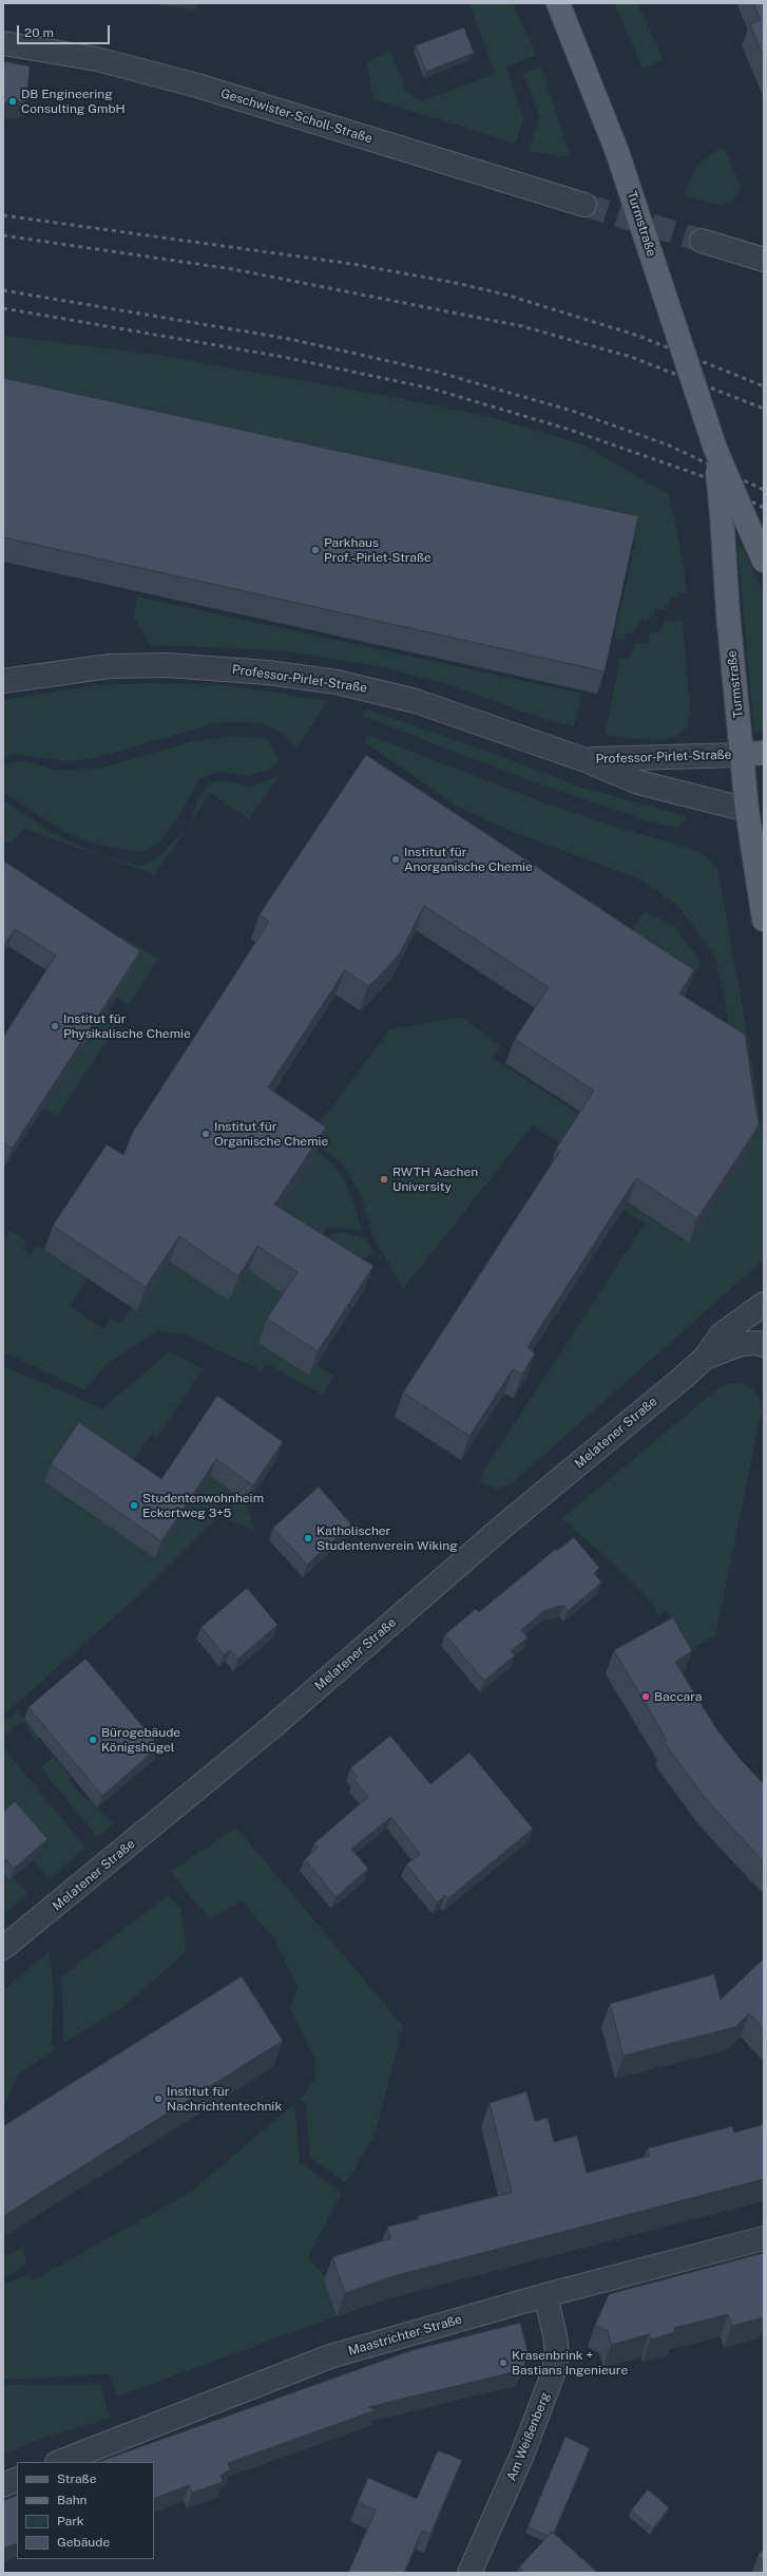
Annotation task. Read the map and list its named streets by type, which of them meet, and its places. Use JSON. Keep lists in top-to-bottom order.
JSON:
{
  "streets": {
    "main road": ["Turmstraße"],
    "street": [
      "Geschwister-Scholl-Straße",
      "Professor-Pirlet-Straße",
      "Melatener Straße",
      "Maastrichter Straße",
      "Am Weißenberg"
    ]
  },
  "crossings": [
    ["Turmstraße", "Professor-Pirlet-Straße"],
    ["Maastrichter Straße", "Am Weißenberg"]
  ],
  "places": [
    "DB Engineering Consulting GmbH",
    "Parkhaus Prof.-Pirlet-Straße",
    "Institut für Anorganische Chemie",
    "Institut für Physikalische Chemie",
    "Institut für Organische Chemie",
    "RWTH Aachen University",
    "Studentenwohnheim Eckertweg 3+5",
    "Katholischer Studentenverein Wiking",
    "Baccara",
    "Bürogebäude Königshügel",
    "Institut für Nachrichtentechnik",
    "Krasenbrink + Bastians Ingenieure"
  ],
  "legend": [
    "Straße",
    "Bahn",
    "Park",
    "Gebäude"
  ],
  "scale_bar": "20 m"
}
